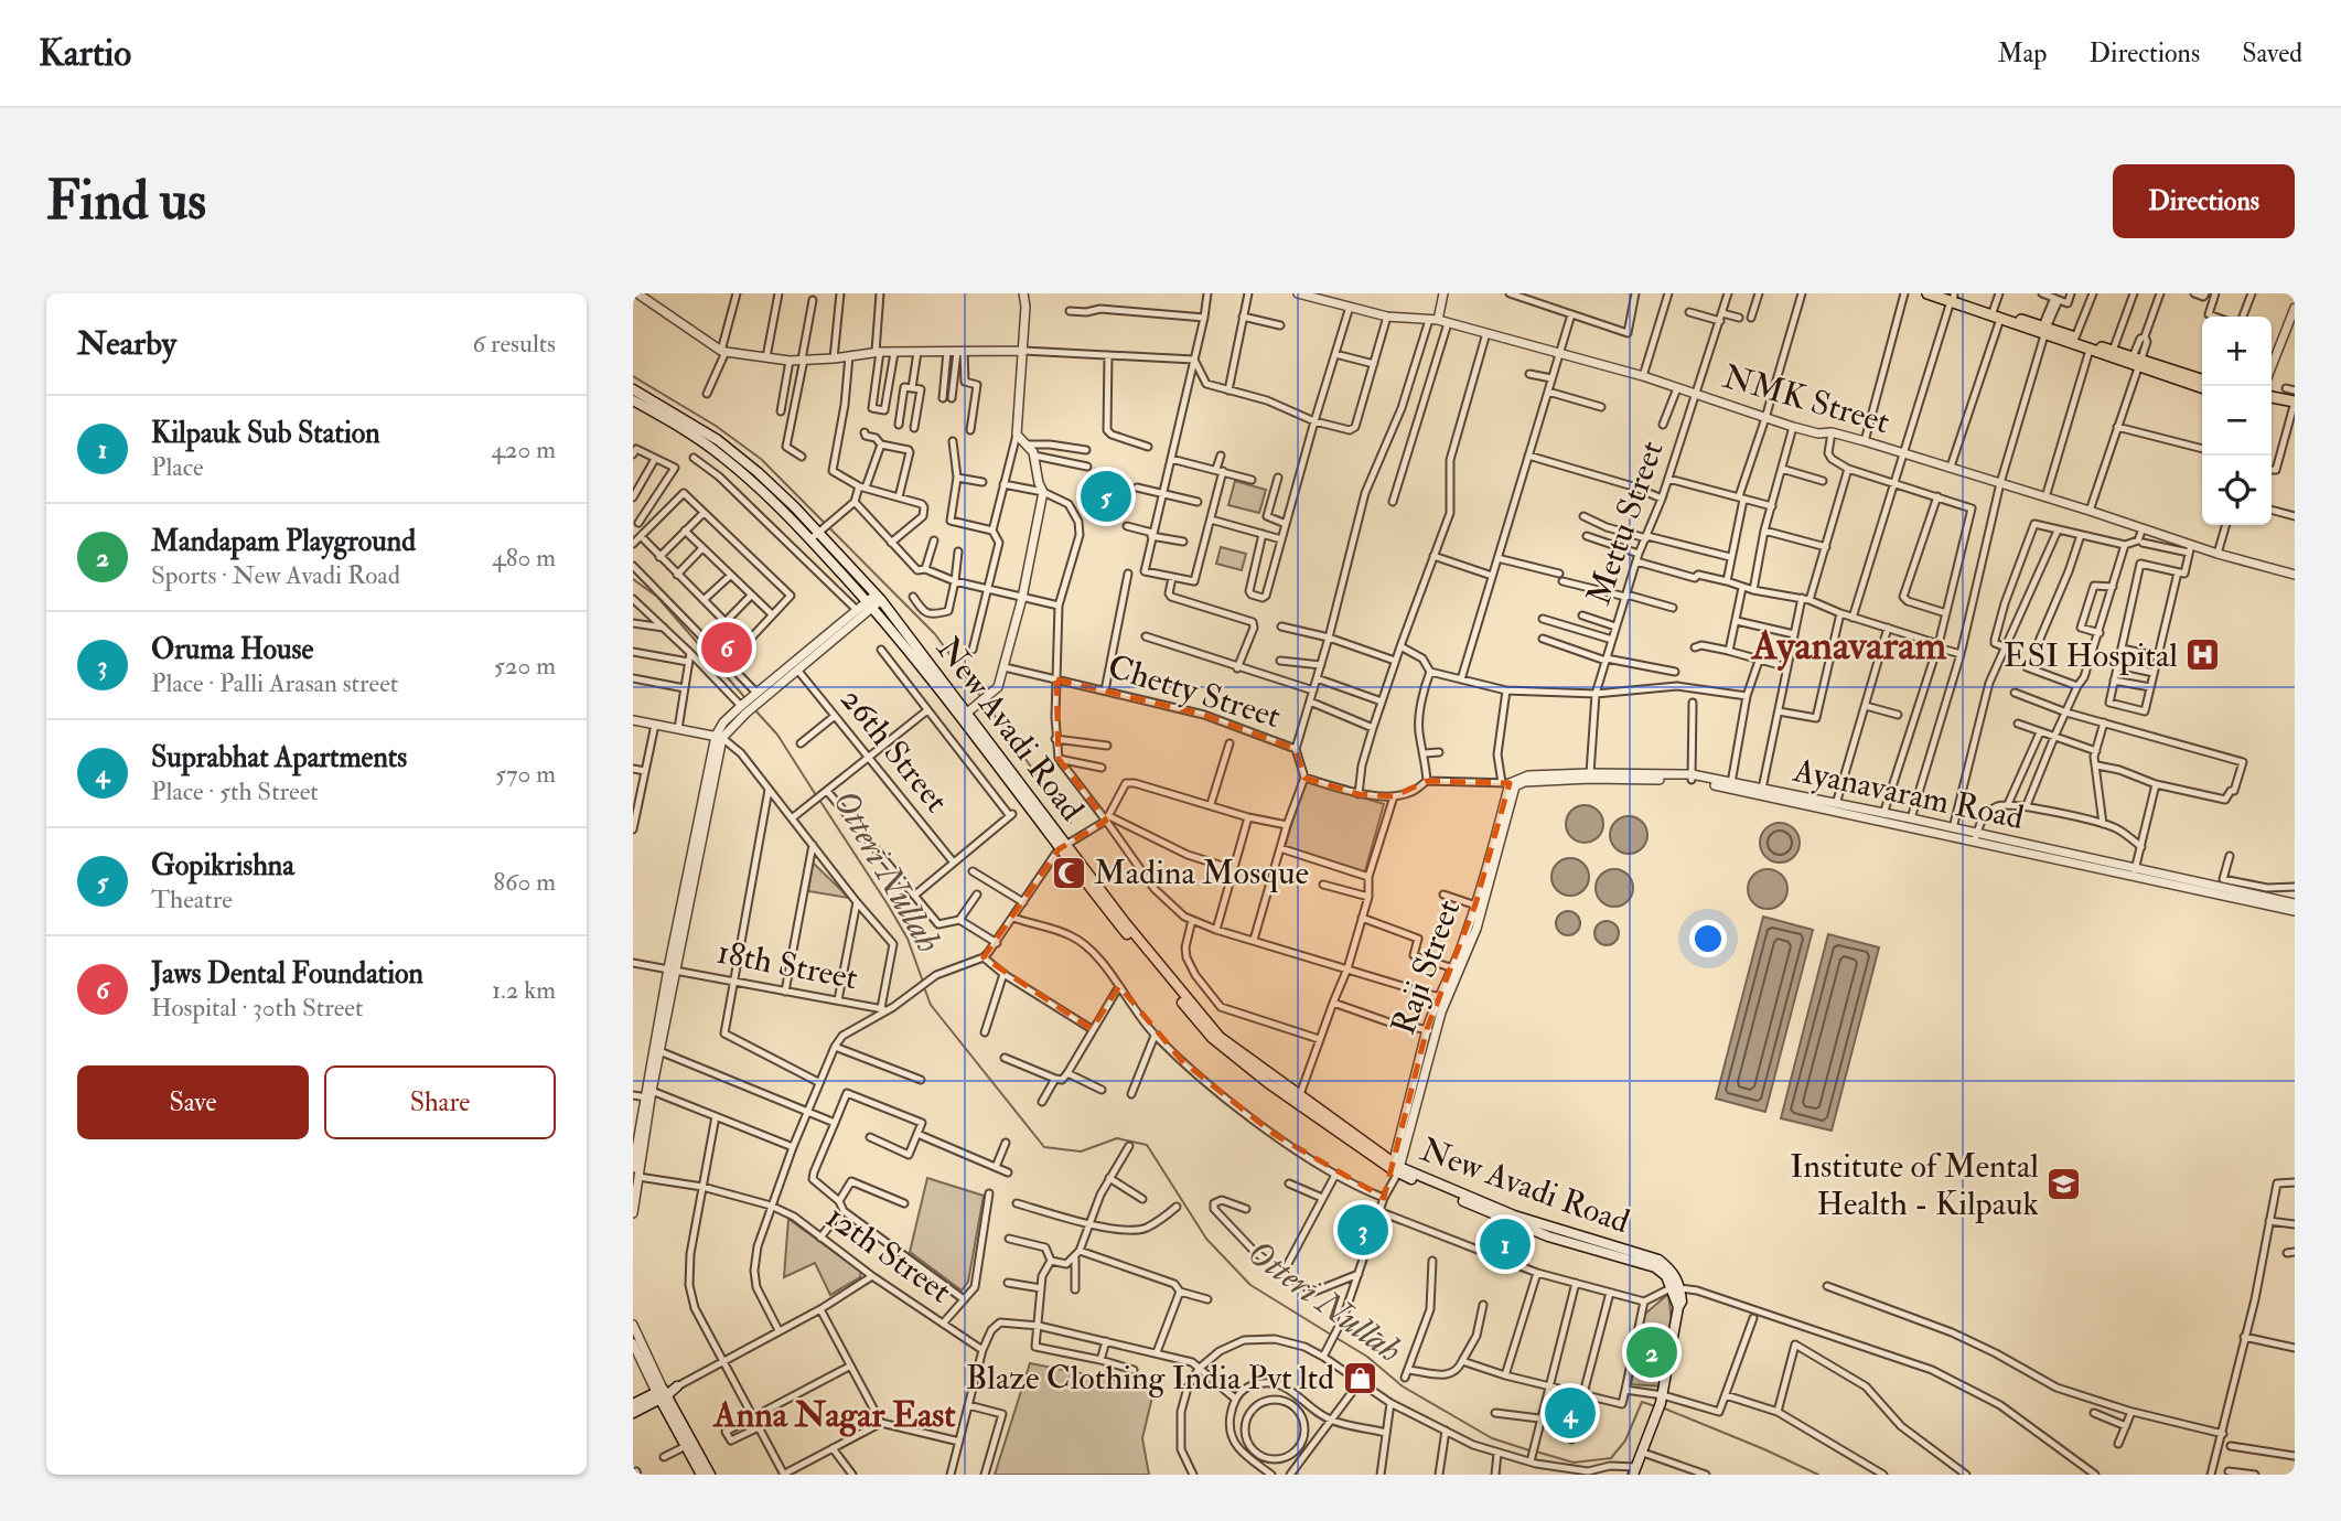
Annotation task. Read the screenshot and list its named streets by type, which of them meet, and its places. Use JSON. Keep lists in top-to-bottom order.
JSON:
{
  "streets": {
    "main road": ["New Avadi Road"],
    "street": [
      "NMK Street",
      "Mettu Street",
      "Chetty Street",
      "26th Street",
      "Ayanavaram Road",
      "18th Street",
      "Raji Street",
      "12th Street"
    ]
  },
  "crossings": [
    ["NMK Street", "Mettu Street"],
    ["Mettu Street", "Ayanavaram Road"],
    ["New Avadi Road", "Raji Street"],
    ["Ayanavaram Road", "Raji Street"]
  ],
  "districts": ["Ayanavaram", "Anna Nagar East"],
  "water": ["Otteri Nullah"],
  "places": {
    "hospital": ["ESI Hospital"],
    "mosque": ["Madina Mosque"],
    "school or university": ["Institute of Mental Health - Kilpauk"],
    "shop": ["Blaze Clothing India Pvt ltd"]
  },
  "page": {
    "header": "Kartio",
    "nav": ["Map", "Directions", "Saved"],
    "buttons": [
      "Directions",
      ["Save", "Share"]
    ],
    "title": "Find us",
    "heading": ["Nearby", "6 results"],
    "map_buttons": ["+", "−"],
    "list": [
      {
        "mark": "1",
        "name": "Kilpauk Sub Station",
        "note": "Place",
        "value": "420 m"
      },
      {
        "mark": "2",
        "name": "Mandapam Playground",
        "note": "Sports · New Avadi Road",
        "value": "480 m"
      },
      {
        "mark": "3",
        "name": "Oruma House",
        "note": "Place · Palli Arasan street",
        "value": "520 m"
      },
      {
        "mark": "4",
        "name": "Suprabhat Apartments",
        "note": "Place · 5th Street",
        "value": "570 m"
      },
      {
        "mark": "5",
        "name": "Gopikrishna",
        "note": "Theatre",
        "value": "860 m"
      },
      {
        "mark": "6",
        "name": "Jaws Dental Foundation",
        "note": "Hospital · 30th Street",
        "value": "1.2 km"
      }
    ],
    "pins": [
      "5",
      "6",
      "3",
      "1",
      "2",
      "4"
    ]
  }
}
